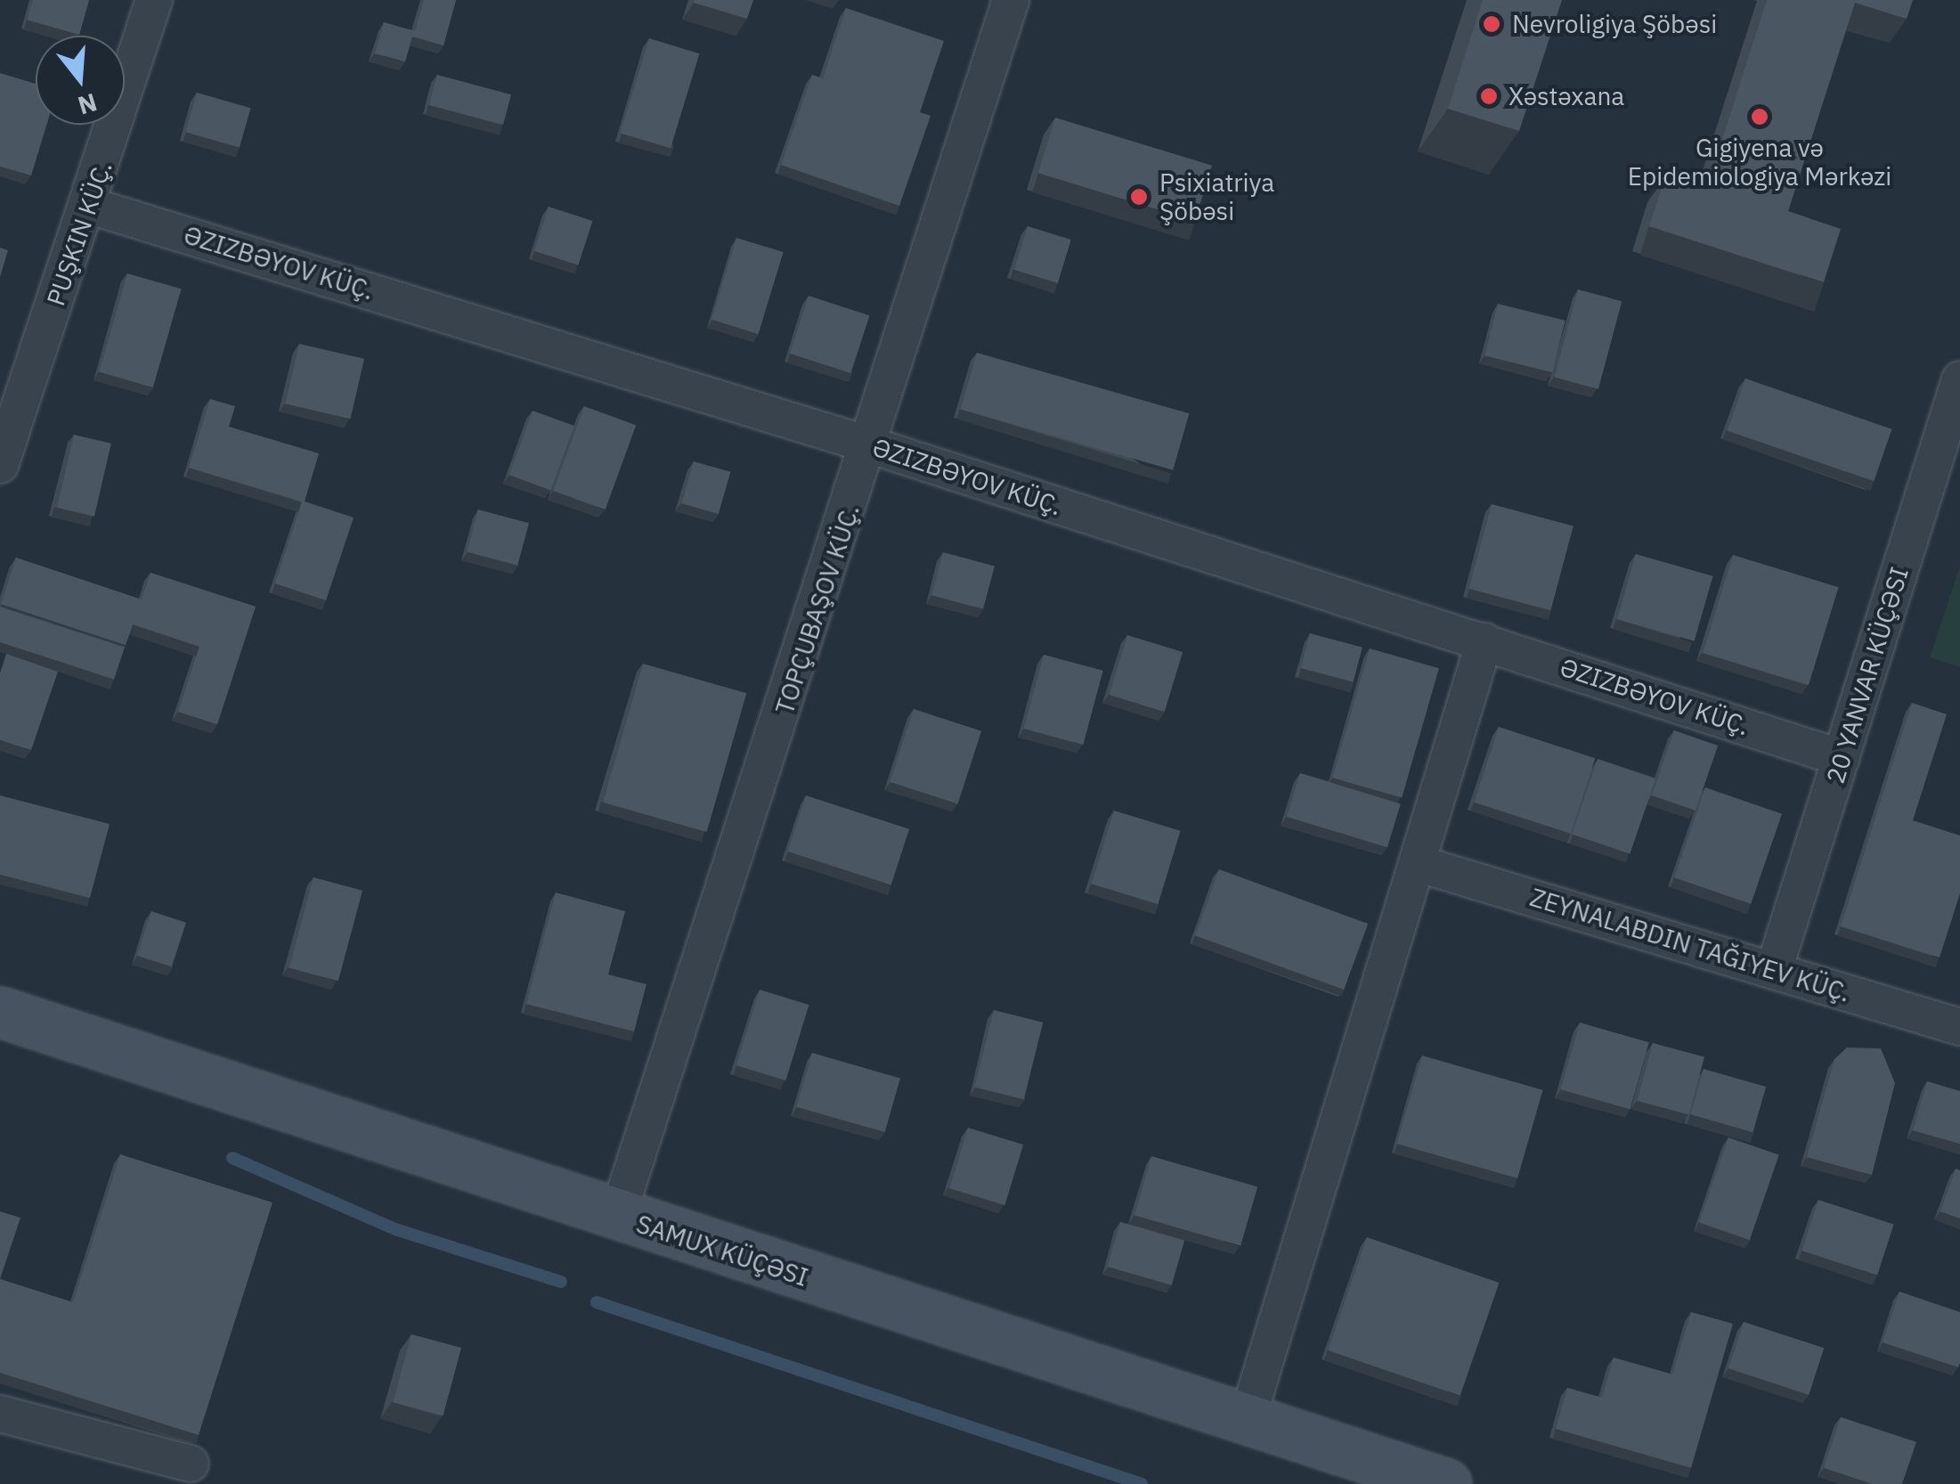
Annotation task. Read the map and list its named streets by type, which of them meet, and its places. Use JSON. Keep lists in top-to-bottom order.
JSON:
{
  "streets": {
    "main road": ["SAMUX KÜÇƏSI"],
    "street": [
      "PUŞKIN KÜÇ.",
      "ƏZIZBƏYOV KÜÇ.",
      "TOPÇUBAŞOV KÜÇ.",
      "20 YANVAR KÜÇƏSI"
    ]
  },
  "crossings": [
    ["PUŞKIN KÜÇ.", "ƏZIZBƏYOV KÜÇ."],
    ["ƏZIZBƏYOV KÜÇ.", "TOPÇUBAŞOV KÜÇ."],
    ["ƏZIZBƏYOV KÜÇ.", "20 YANVAR KÜÇƏSI"],
    ["TOPÇUBAŞOV KÜÇ.", "SAMUX KÜÇƏSI"]
  ],
  "places": [
    "Nevroligiya Şöbəsi",
    "Xəstəxana",
    "Gigiyena və Epidemiologiya Mərkəzi",
    "Psixiatriya Şöbəsi"
  ],
  "north": "bottom"
}
